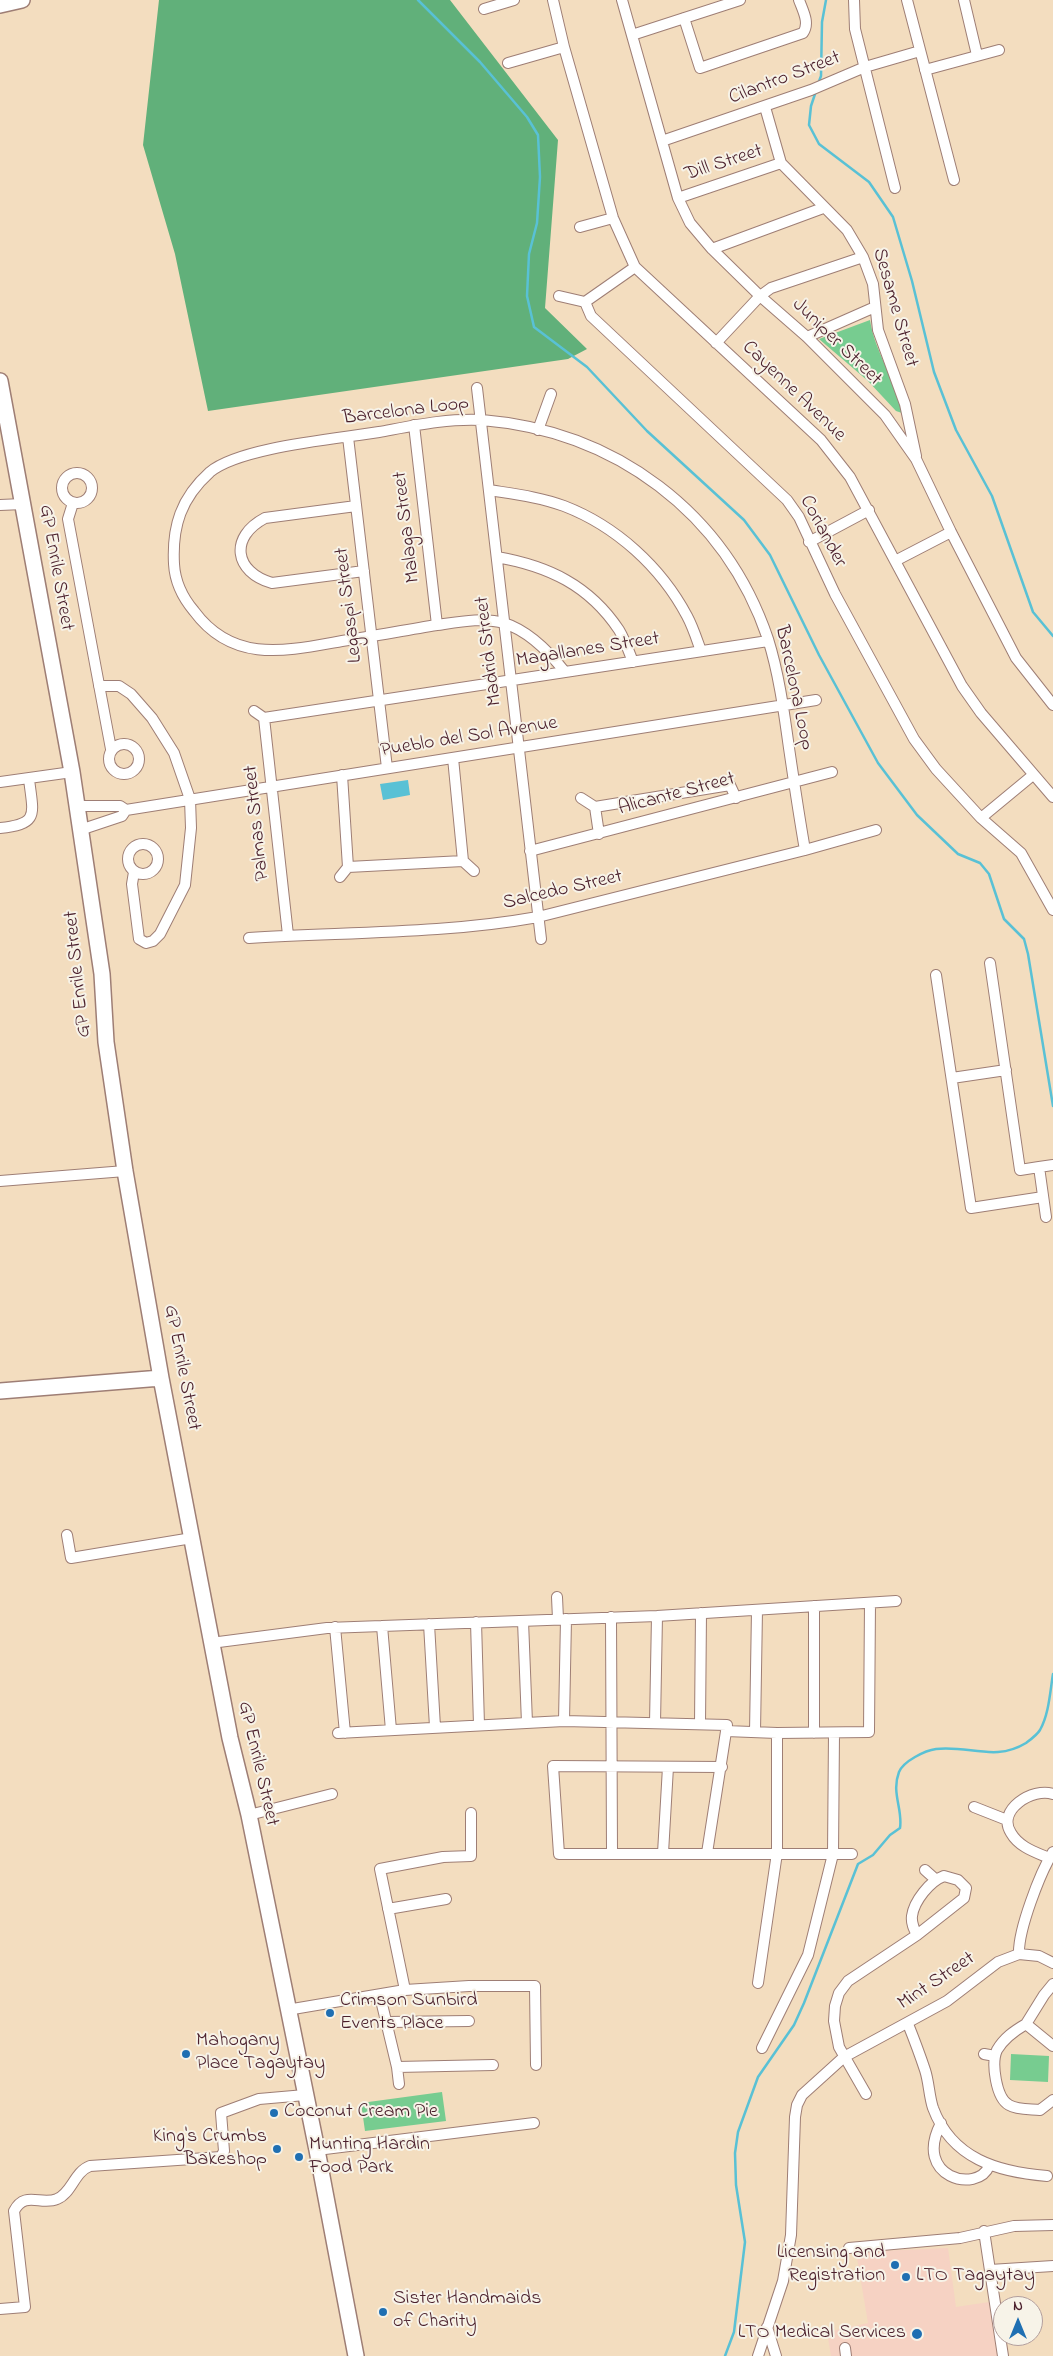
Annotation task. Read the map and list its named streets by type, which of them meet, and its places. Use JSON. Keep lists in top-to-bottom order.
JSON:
{
  "streets": {
    "street": [
      "Cilantro Street",
      "Dill Street",
      "Sesame Street",
      "Juniper Street",
      "Cayenne Avenue",
      "Barcelona Loop",
      "Malaga Street",
      "Coriander",
      "GP Enrile Street",
      "Legaspi Street",
      "Madrid Street",
      "Magallanes Street",
      "Pueblo del Sol Avenue",
      "Alicante Street",
      "Palmas Street",
      "Salcedo Street",
      "Mint Street"
    ]
  },
  "crossings": [
    ["Cilantro Street", "Sesame Street"],
    ["Cilantro Street", "Juniper Street"],
    ["Dill Street", "Sesame Street"],
    ["Dill Street", "Juniper Street"],
    ["Sesame Street", "Juniper Street"],
    ["Barcelona Loop", "Malaga Street"],
    ["Barcelona Loop", "Legaspi Street"],
    ["Barcelona Loop", "Madrid Street"],
    ["Barcelona Loop", "Magallanes Street"],
    ["Barcelona Loop", "Pueblo del Sol Avenue"],
    ["Barcelona Loop", "Alicante Street"],
    ["Barcelona Loop", "Salcedo Street"],
    ["GP Enrile Street", "Pueblo del Sol Avenue"],
    ["Legaspi Street", "Magallanes Street"],
    ["Legaspi Street", "Pueblo del Sol Avenue"],
    ["Madrid Street", "Magallanes Street"],
    ["Madrid Street", "Pueblo del Sol Avenue"],
    ["Madrid Street", "Alicante Street"],
    ["Madrid Street", "Salcedo Street"],
    ["Magallanes Street", "Palmas Street"],
    ["Pueblo del Sol Avenue", "Palmas Street"],
    ["Palmas Street", "Salcedo Street"]
  ],
  "places": [
    "Crimson Sunbird Events Place",
    "Mahogany Place Tagaytay",
    "Coconut Cream Pie",
    "King's Crumbs Bakeshop",
    "Munting Hardin Food Park",
    "Licensing and Registration",
    "LTO Tagaytay",
    "Sister Handmaids of Charity",
    "LTO Medical Services"
  ],
  "north": "top"
}
